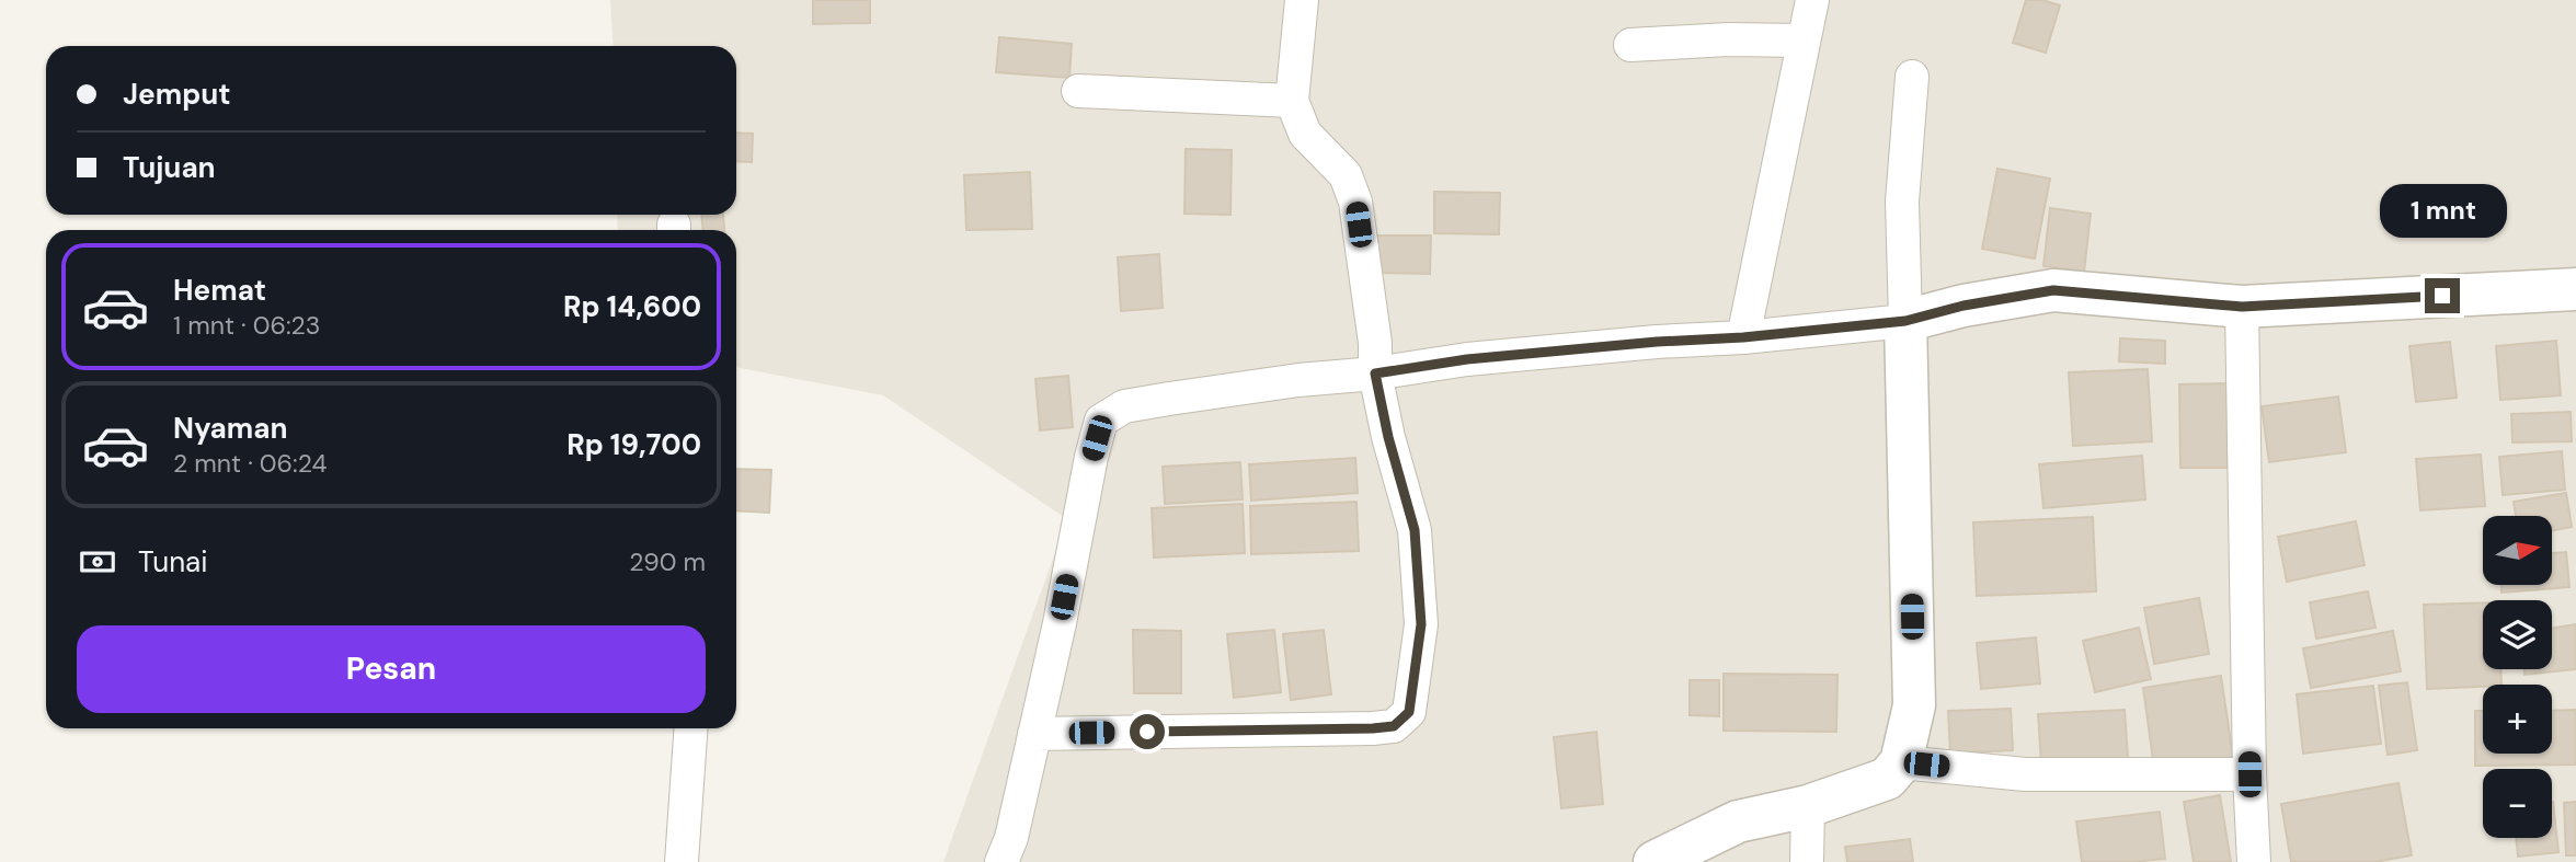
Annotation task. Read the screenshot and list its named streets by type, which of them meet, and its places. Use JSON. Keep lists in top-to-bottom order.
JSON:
{
  "north": "right",
  "page": {
    "banner": ["Jemput", "Tujuan"],
    "bubble": "1 mnt",
    "list": [
      {
        "name": "Hemat",
        "note": "1 mnt · 06:23",
        "value": "Rp 14,600"
      },
      {
        "name": "Nyaman",
        "note": "2 mnt · 06:24",
        "value": "Rp 19,700"
      }
    ],
    "map_buttons": ["+", "−"],
    "pay": ["Tunai", "290 m"],
    "buttons": "Pesan"
  }
}
